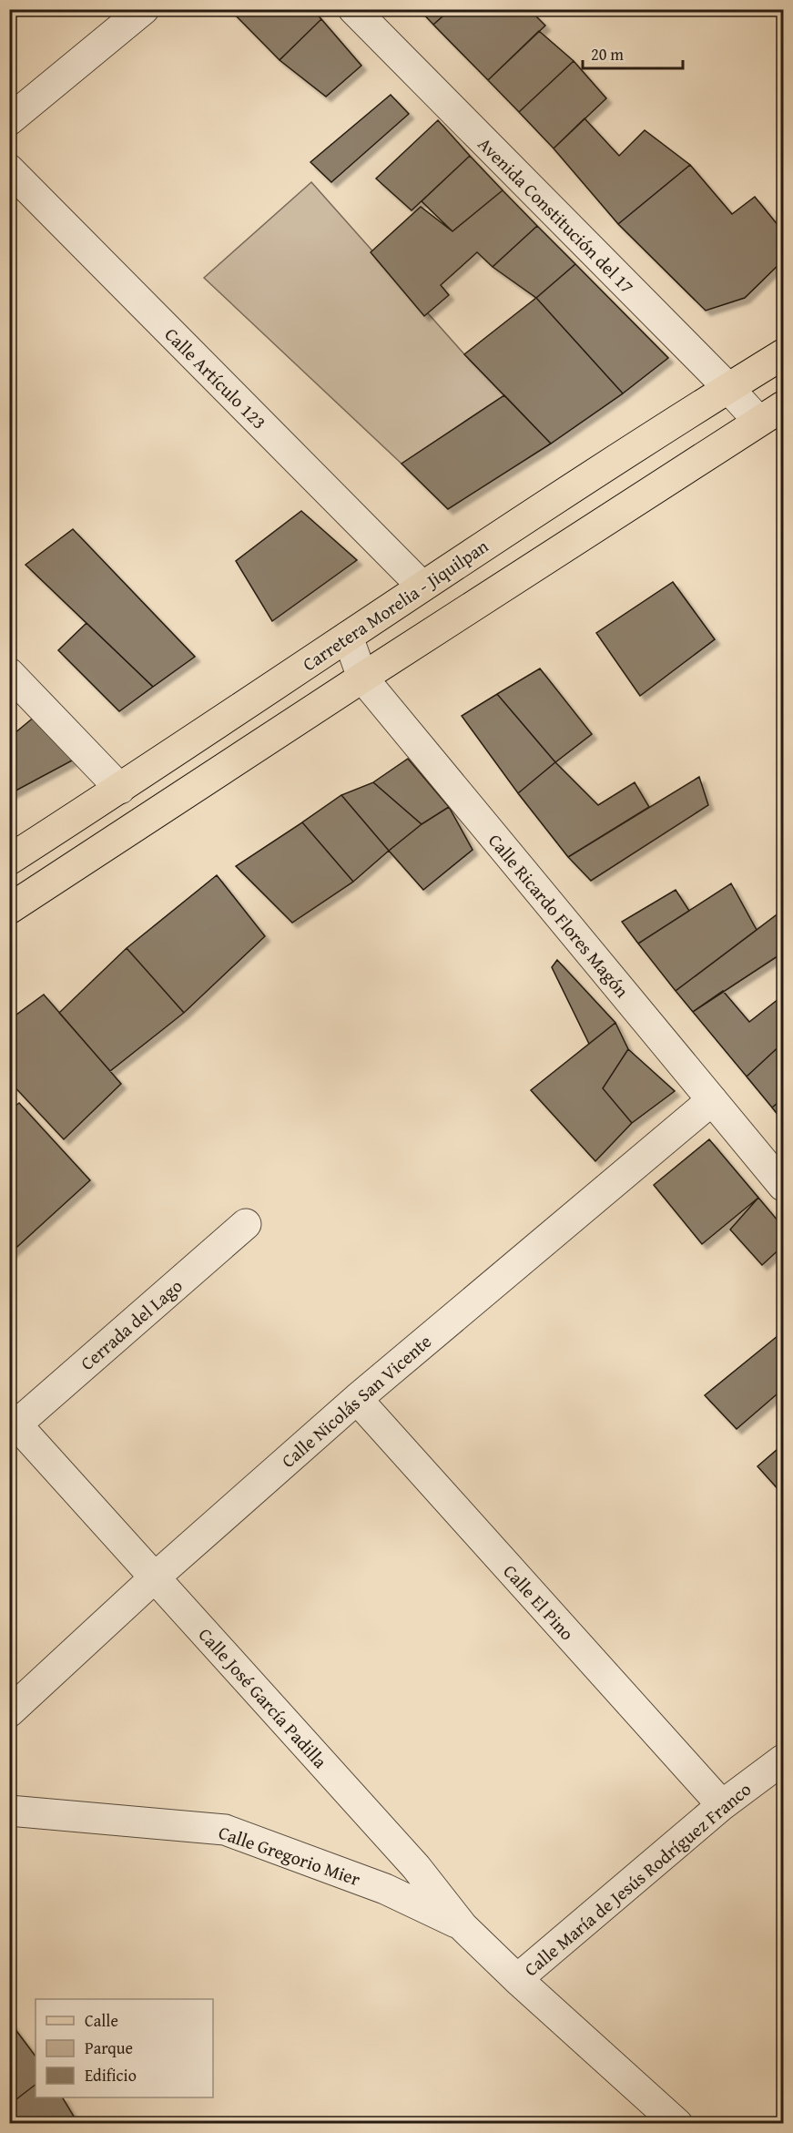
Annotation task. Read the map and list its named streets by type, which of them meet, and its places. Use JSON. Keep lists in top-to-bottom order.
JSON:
{
  "streets": {
    "main road": ["Carretera Morelia - Jiquilpan"],
    "street": [
      "Avenida Constitución del 17",
      "Calle Artículo 123",
      "Calle Ricardo Flores Magón",
      "Cerrada del Lago",
      "Calle Nicolás San Vicente",
      "Calle El Pino",
      "Calle José García Padilla",
      "Calle Gregorio Mier",
      "Calle María de Jesús Rodríguez Franco"
    ]
  },
  "crossings": [
    ["Avenida Constitución del 17", "Carretera Morelia - Jiquilpan"],
    ["Calle Artículo 123", "Carretera Morelia - Jiquilpan"],
    ["Carretera Morelia - Jiquilpan", "Calle Ricardo Flores Magón"],
    ["Calle Ricardo Flores Magón", "Calle Nicolás San Vicente"],
    ["Cerrada del Lago", "Calle José García Padilla"],
    ["Calle Nicolás San Vicente", "Calle El Pino"],
    ["Calle Nicolás San Vicente", "Calle José García Padilla"],
    ["Calle El Pino", "Calle María de Jesús Rodríguez Franco"],
    ["Calle José García Padilla", "Calle Gregorio Mier"],
    ["Calle José García Padilla", "Calle María de Jesús Rodríguez Franco"]
  ],
  "legend": ["Calle", "Parque", "Edificio"],
  "scale_bar": "20 m"
}
